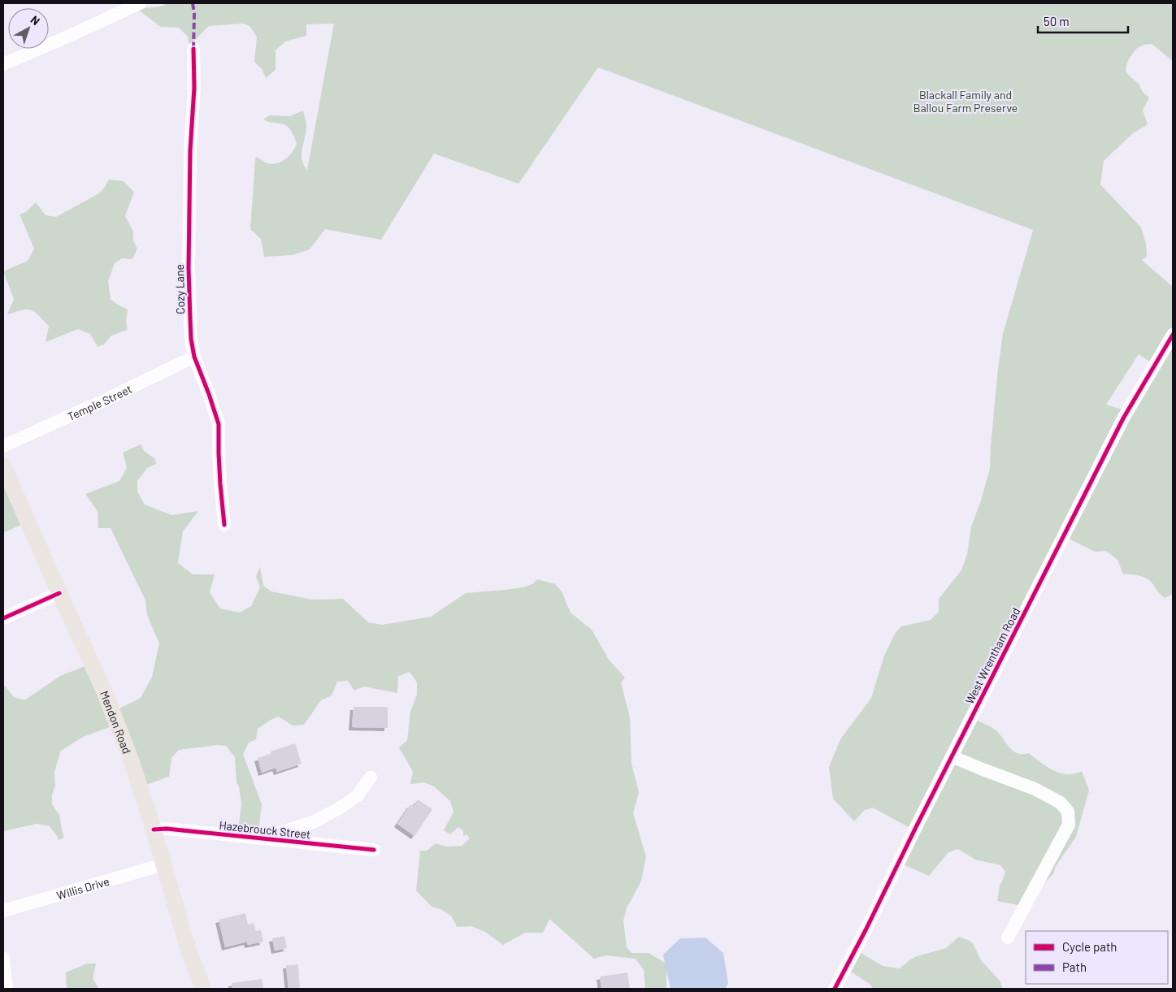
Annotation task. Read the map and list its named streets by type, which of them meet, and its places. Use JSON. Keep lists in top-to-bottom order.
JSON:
{
  "streets": {
    "main road": ["Mendon Road"],
    "street": [
      "Cozy Lane",
      "Temple Street",
      "West Wrentham Road",
      "Hazebrouck Street",
      "Willis Drive"
    ]
  },
  "crossings": [
    ["Cozy Lane", "Temple Street"],
    ["Mendon Road", "Hazebrouck Street"],
    ["Mendon Road", "Willis Drive"]
  ],
  "parks": ["Blackall Family and Ballou Farm Preserve"],
  "legend": ["Cycle path", "Path"],
  "scale_bar": "50 m",
  "north": "top right"
}
